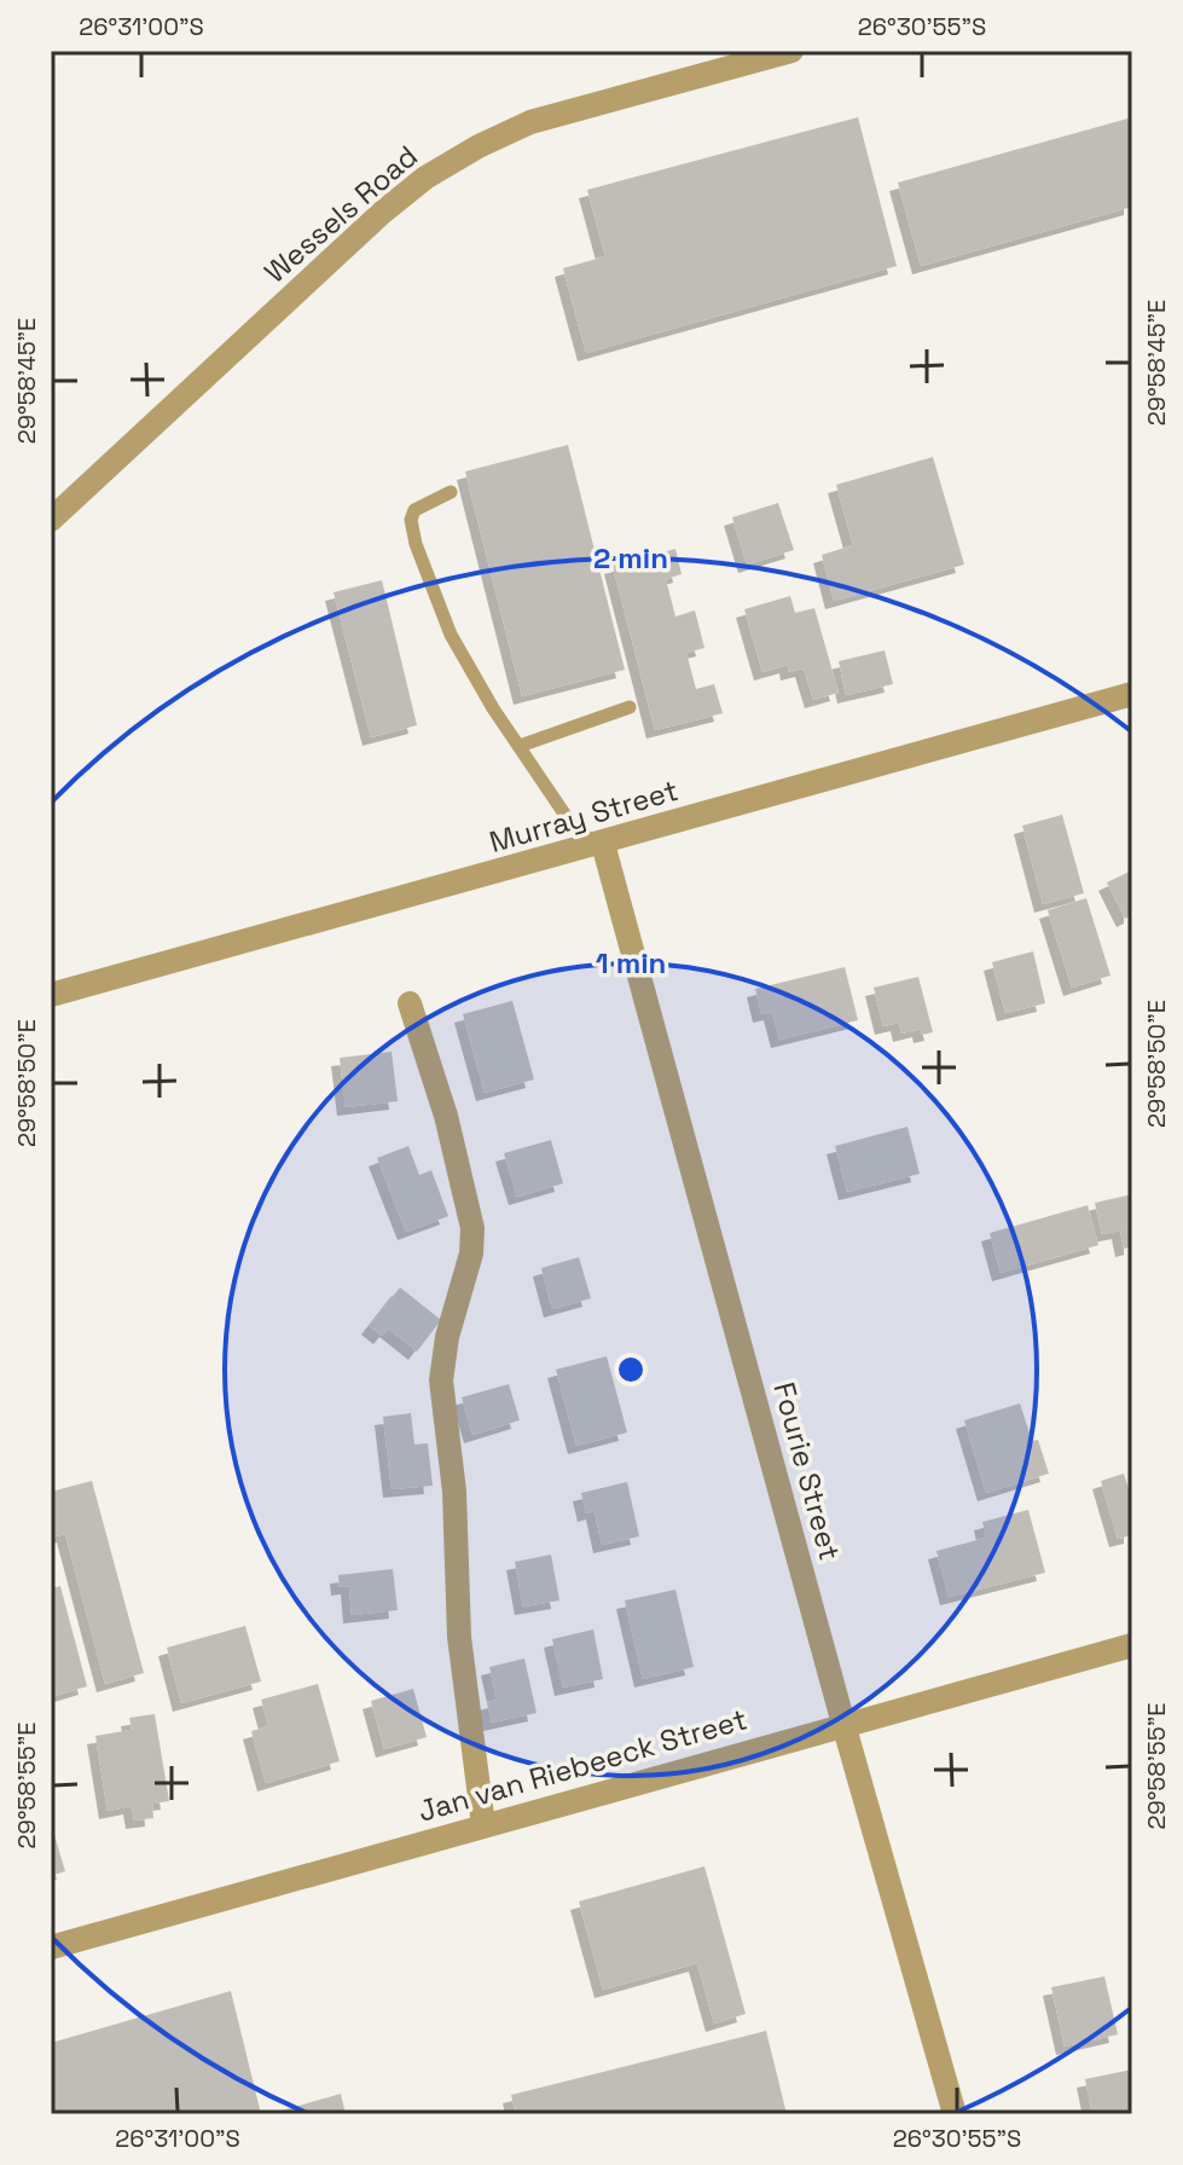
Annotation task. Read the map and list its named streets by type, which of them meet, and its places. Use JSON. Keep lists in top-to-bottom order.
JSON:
{
  "streets": {
    "street": [
      "Wessels Road",
      "Murray Street",
      "Fourie Street",
      "Jan van Riebeeck Street"
    ]
  },
  "crossings": [
    ["Murray Street", "Fourie Street"],
    ["Fourie Street", "Jan van Riebeeck Street"]
  ],
  "coordinates": [
    "26°31'00\"S",
    "26°30'55\"S",
    "29°58'45\"E",
    "29°58'50\"E",
    "29°58'55\"E"
  ],
  "rings": ["2 min", "1 min"]
}
